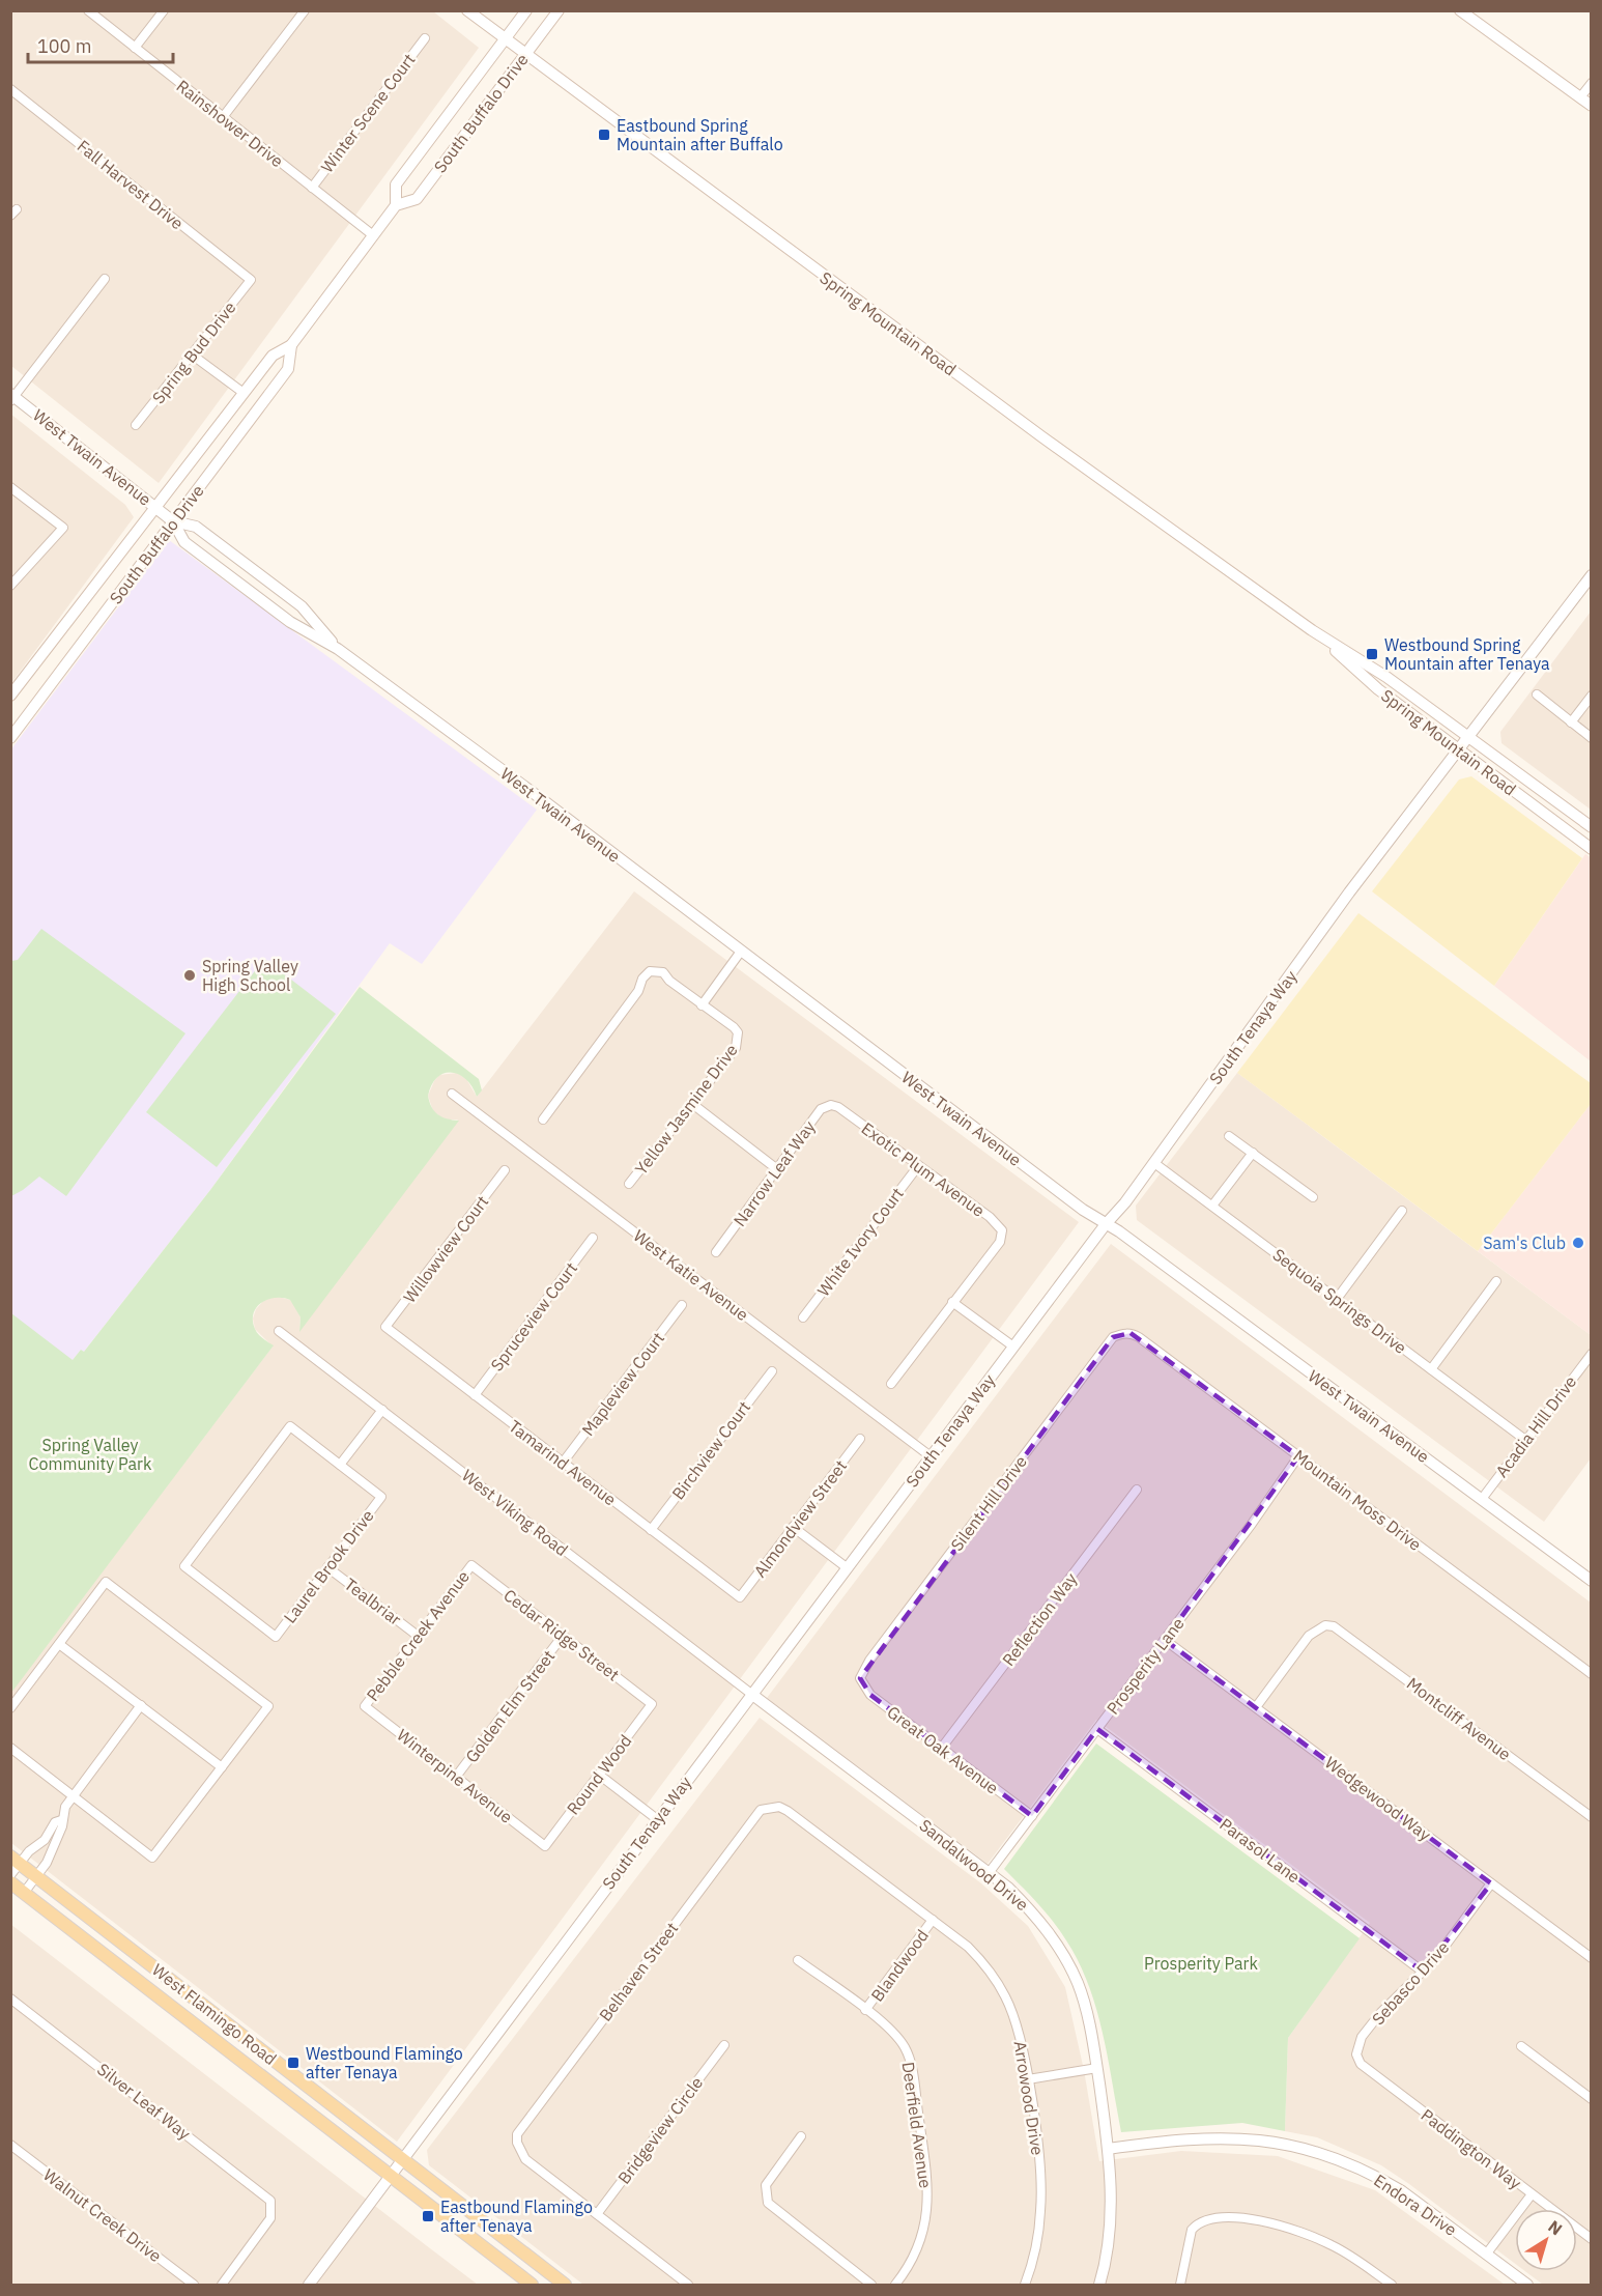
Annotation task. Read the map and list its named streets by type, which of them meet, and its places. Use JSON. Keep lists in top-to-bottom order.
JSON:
{
  "streets": {
    "main road": ["West Flamingo Road"],
    "street": [
      "Winter Scene Court",
      "South Buffalo Drive",
      "Rainshower Drive",
      "Fall Harvest Drive",
      "Spring Mountain Road",
      "Spring Bud Drive",
      "West Twain Avenue",
      "South Tenaya Way",
      "Yellow Jasmine Drive",
      "Exotic Plum Avenue",
      "Narrow Leaf Way",
      "White Ivory Court",
      "Willowview Court",
      "West Katie Avenue",
      "Sequoia Springs Drive",
      "Spruceview Court",
      "Mapleview Court",
      "Acadia Hill Drive",
      "Birchview Court",
      "Tamarind Avenue",
      "Mountain Moss Drive",
      "Silent Hill Drive",
      "West Viking Road",
      "Almondview Street",
      "Laurel Brook Drive",
      "Tealbriar",
      "Reflection Way",
      "Cedar Ridge Street",
      "Pebble Creek Avenue",
      "Prosperity Lane",
      "Golden Elm Street",
      "Montcliff Avenue",
      "Great Oak Avenue",
      "Round Wood",
      "Winterpine Avenue",
      "Wedgewood Way",
      "Parasol Lane",
      "Sandalwood Drive",
      "Blandwood",
      "Belhaven Street",
      "Sebasco Drive",
      "Arrowood Drive",
      "Silver Leaf Way",
      "Deerfield Avenue",
      "Bridgeview Circle",
      "Paddington Way",
      "Endora Drive",
      "Walnut Creek Drive"
    ]
  },
  "crossings": [
    ["Winter Scene Court", "Rainshower Drive"],
    ["South Buffalo Drive", "Rainshower Drive"],
    ["South Buffalo Drive", "Spring Mountain Road"],
    ["South Buffalo Drive", "West Twain Avenue"],
    ["Fall Harvest Drive", "Spring Bud Drive"],
    ["Spring Mountain Road", "South Tenaya Way"],
    ["West Twain Avenue", "South Tenaya Way"],
    ["West Twain Avenue", "Acadia Hill Drive"],
    ["South Tenaya Way", "West Katie Avenue"],
    ["South Tenaya Way", "Sequoia Springs Drive"],
    ["South Tenaya Way", "West Viking Road"],
    ["South Tenaya Way", "Sandalwood Drive"],
    ["South Tenaya Way", "West Flamingo Road"],
    ["Exotic Plum Avenue", "Narrow Leaf Way"],
    ["Exotic Plum Avenue", "White Ivory Court"],
    ["Willowview Court", "Tamarind Avenue"],
    ["Sequoia Springs Drive", "Acadia Hill Drive"],
    ["Spruceview Court", "Tamarind Avenue"],
    ["Mapleview Court", "Tamarind Avenue"],
    ["Birchview Court", "Tamarind Avenue"],
    ["Tamarind Avenue", "Almondview Street"],
    ["Mountain Moss Drive", "Silent Hill Drive"],
    ["Mountain Moss Drive", "Prosperity Lane"],
    ["Silent Hill Drive", "Great Oak Avenue"],
    ["West Viking Road", "Sandalwood Drive"],
    ["Laurel Brook Drive", "Tealbriar"],
    ["Tealbriar", "Pebble Creek Avenue"],
    ["Reflection Way", "Great Oak Avenue"],
    ["Cedar Ridge Street", "Pebble Creek Avenue"],
    ["Cedar Ridge Street", "Golden Elm Street"],
    ["Cedar Ridge Street", "Round Wood"],
    ["Pebble Creek Avenue", "Winterpine Avenue"],
    ["Prosperity Lane", "Great Oak Avenue"],
    ["Prosperity Lane", "Wedgewood Way"],
    ["Prosperity Lane", "Parasol Lane"],
    ["Prosperity Lane", "Sandalwood Drive"],
    ["Golden Elm Street", "Winterpine Avenue"],
    ["Montcliff Avenue", "Wedgewood Way"],
    ["Round Wood", "Winterpine Avenue"],
    ["Wedgewood Way", "Sebasco Drive"],
    ["Parasol Lane", "Sebasco Drive"],
    ["Sandalwood Drive", "Endora Drive"],
    ["Blandwood", "Arrowood Drive"],
    ["Blandwood", "Deerfield Avenue"],
    ["Belhaven Street", "Arrowood Drive"],
    ["Belhaven Street", "Bridgeview Circle"],
    ["Sebasco Drive", "Paddington Way"]
  ],
  "parks": ["Spring Valley Community Park", "Prosperity Park"],
  "places": {
    "transit": [
      "Eastbound Spring Mountain after Buffalo",
      "Westbound Spring Mountain after Tenaya",
      "Westbound Flamingo after Tenaya",
      "Eastbound Flamingo after Tenaya"
    ],
    "other": ["Spring Valley High School", "Sam's Club"]
  },
  "scale_bar": "100 m",
  "north": "top right"
}
